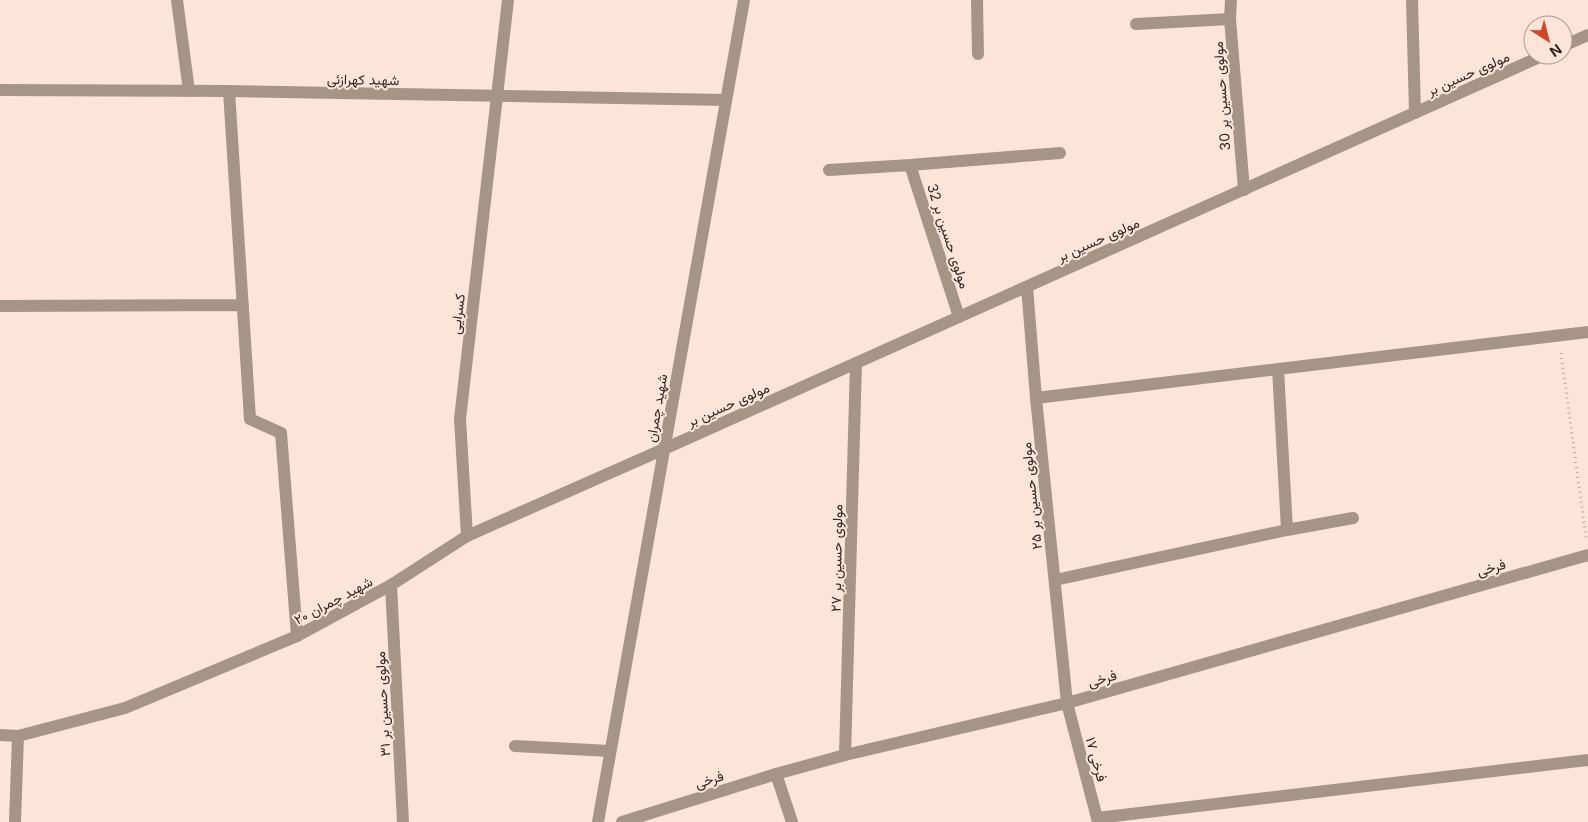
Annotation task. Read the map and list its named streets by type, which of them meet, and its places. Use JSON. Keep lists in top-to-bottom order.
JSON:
{
  "streets": {
    "street": [
      "مولوی حسین بر",
      "شهید کهرازئی",
      "مولوی حسین بر 30",
      "مولوی حسین بر 32",
      "کسرایی",
      "شهید چمران",
      "مولوی حسین بر ۲۵",
      "مولوی حسین بر ۲۷",
      "فرخی",
      "شهید چمران ۲۰",
      "مولوی حسین بر ۳۱",
      "فرخی ۱۷"
    ]
  },
  "crossings": [
    ["مولوی حسین بر", "مولوی حسین بر 30"],
    ["مولوی حسین بر", "مولوی حسین بر 32"],
    ["مولوی حسین بر", "شهید چمران"],
    ["مولوی حسین بر", "مولوی حسین بر ۲۵"],
    ["مولوی حسین بر", "مولوی حسین بر ۲۷"],
    ["مولوی حسین بر", "شهید چمران ۲۰"],
    ["شهید کهرازئی", "کسرایی"],
    ["شهید کهرازئی", "شهید چمران"],
    ["کسرایی", "شهید چمران ۲۰"],
    ["شهید چمران", "شهید چمران ۲۰"],
    ["مولوی حسین بر ۲۵", "فرخی"],
    ["مولوی حسین بر ۲۵", "فرخی ۱۷"],
    ["مولوی حسین بر ۲۷", "فرخی"],
    ["فرخی", "فرخی ۱۷"],
    ["شهید چمران ۲۰", "مولوی حسین بر ۳۱"]
  ],
  "north": "bottom right"
}
